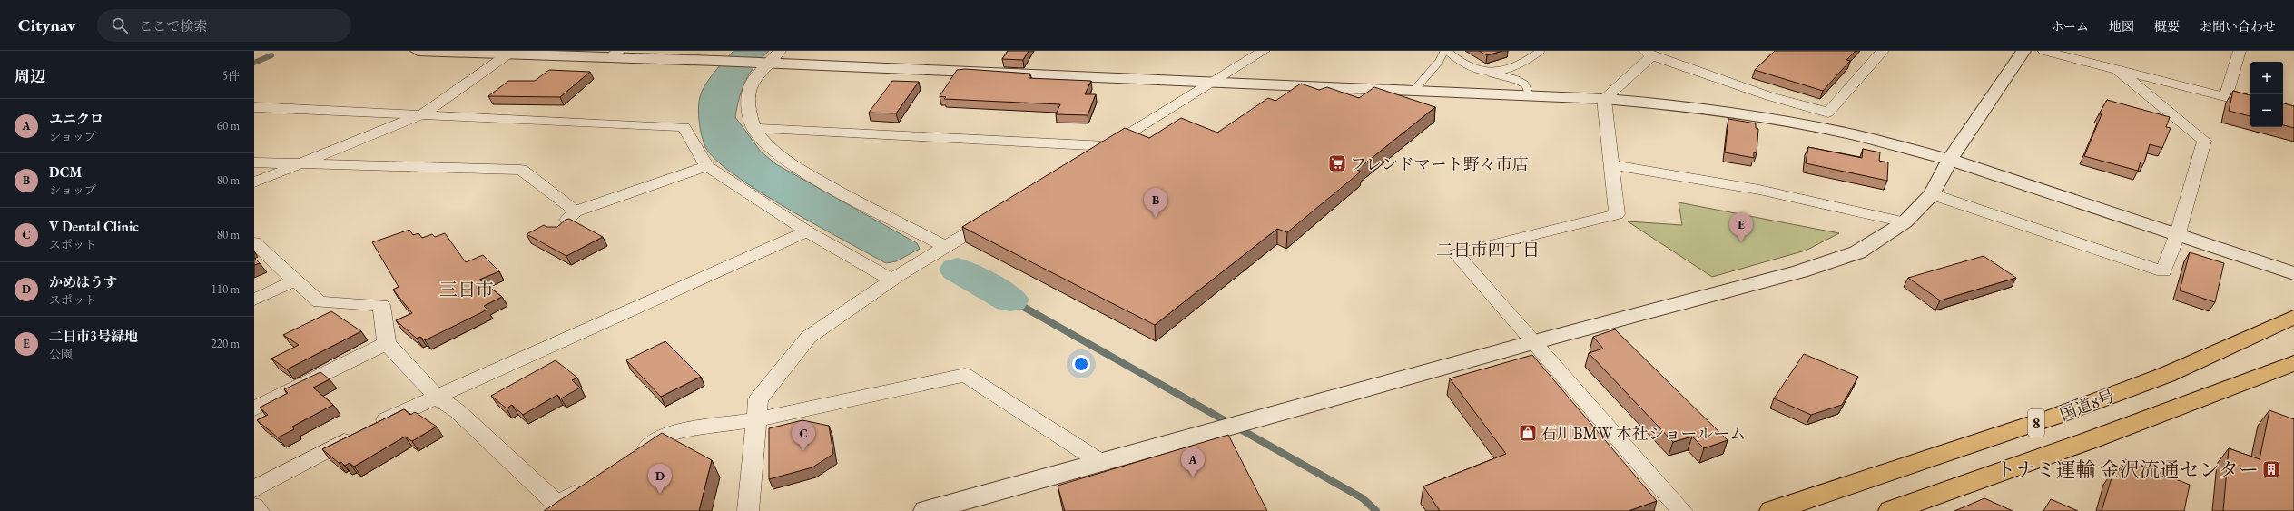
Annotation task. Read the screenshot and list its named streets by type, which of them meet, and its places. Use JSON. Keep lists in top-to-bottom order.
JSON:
{
  "streets": {
    "highway": ["国道8号", "8"]
  },
  "districts": ["二日市四丁目", "三日市"],
  "places": {
    "supermarket": ["フレンドマート野々市店"],
    "shop": ["石川BMW 本社ショールーム"],
    "building": ["トナミ運輸 金沢流通センター"]
  },
  "page": {
    "header": "Citynav",
    "search": "ここで検索",
    "nav": [
      "ホーム",
      "地図",
      "概要",
      "お問い合わせ"
    ],
    "heading": ["周辺", "5件"],
    "map_buttons": ["+", "−"],
    "list": [
      {
        "mark": "A",
        "name": "ユニクロ",
        "note": "ショップ",
        "value": "60 m"
      },
      {
        "mark": "B",
        "name": "DCM",
        "note": "ショップ",
        "value": "80 m"
      },
      {
        "mark": "C",
        "name": "V Dental Clinic",
        "note": "スポット",
        "value": "80 m"
      },
      {
        "mark": "D",
        "name": "かめはうす",
        "note": "スポット",
        "value": "110 m"
      },
      {
        "mark": "E",
        "name": "二日市3号緑地",
        "note": "公園",
        "value": "220 m"
      }
    ],
    "pins": [
      "B",
      "E",
      "C",
      "A",
      "D"
    ]
  }
}
